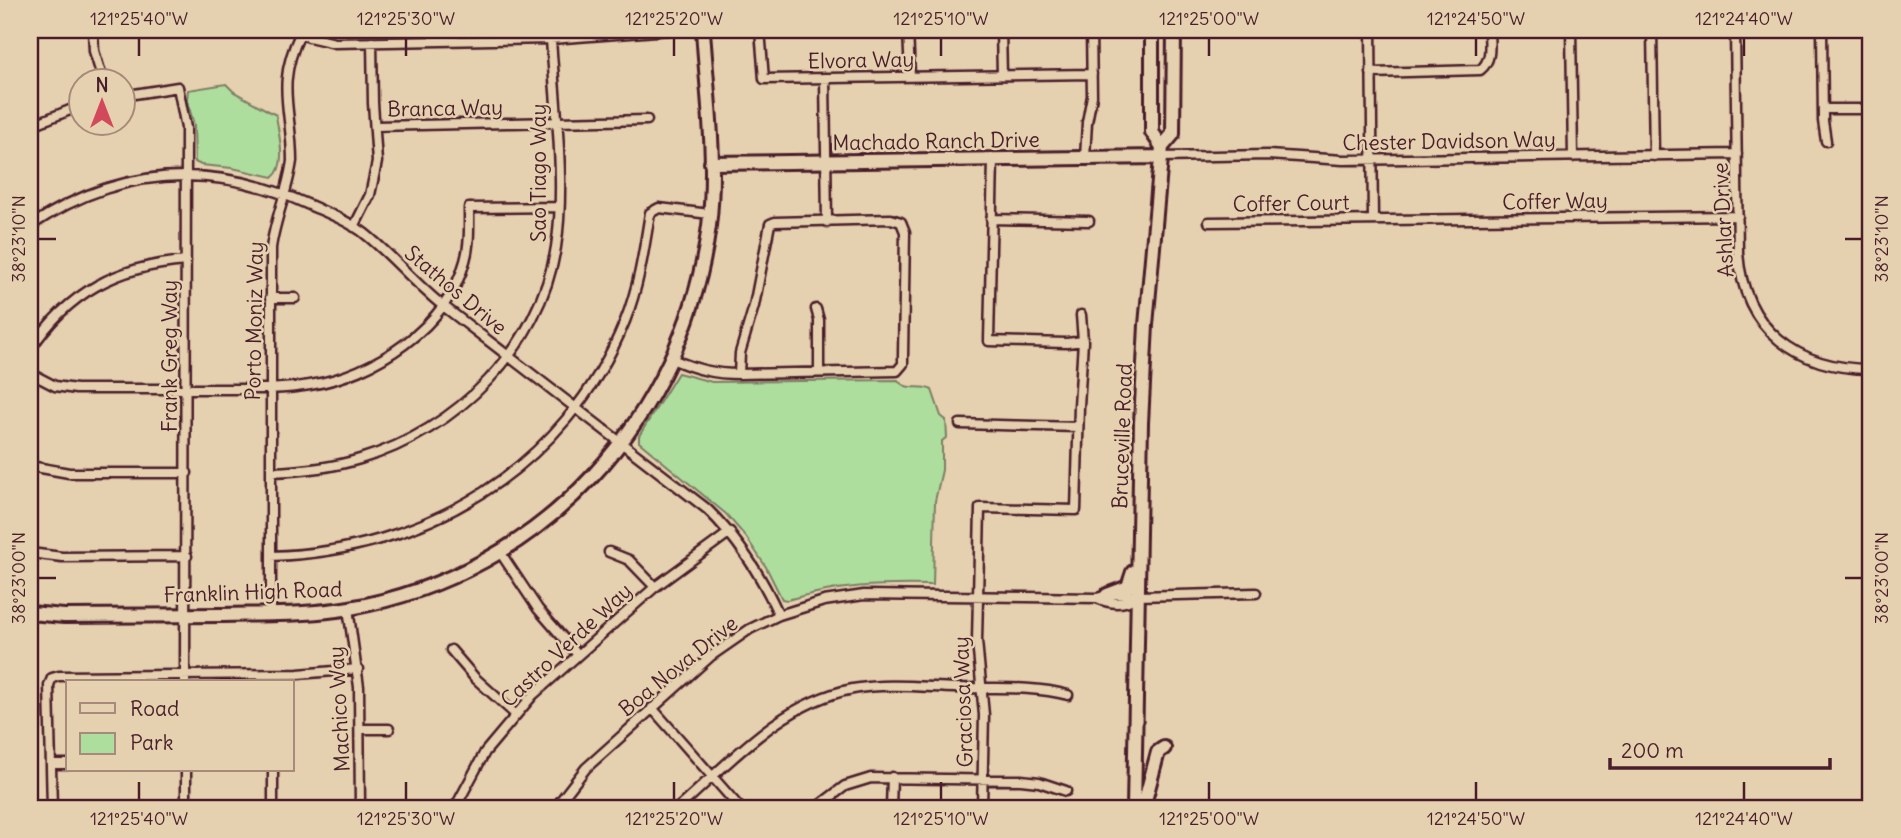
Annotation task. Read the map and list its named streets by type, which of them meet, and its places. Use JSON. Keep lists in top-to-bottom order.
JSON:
{
  "streets": {
    "street": [
      "Elvora Way",
      "Branca Way",
      "Machado Ranch Drive",
      "Chester Davidson Way",
      "Sao Tiago Way",
      "Coffer Way",
      "Coffer Court",
      "Ashlar Drive",
      "Stathos Drive",
      "Porto Moniz Way",
      "Frank Greg Way",
      "Bruceville Road",
      "Franklin High Road",
      "Castro Verde Way",
      "Boa Nova Drive",
      "Graciosa Way",
      "Machico Way"
    ]
  },
  "crossings": [
    ["Branca Way", "Sao Tiago Way"],
    ["Machado Ranch Drive", "Chester Davidson Way"],
    ["Machado Ranch Drive", "Bruceville Road"],
    ["Machado Ranch Drive", "Franklin High Road"],
    ["Chester Davidson Way", "Ashlar Drive"],
    ["Chester Davidson Way", "Bruceville Road"],
    ["Sao Tiago Way", "Stathos Drive"],
    ["Sao Tiago Way", "Porto Moniz Way"],
    ["Coffer Way", "Coffer Court"],
    ["Coffer Way", "Ashlar Drive"],
    ["Stathos Drive", "Porto Moniz Way"],
    ["Stathos Drive", "Frank Greg Way"],
    ["Stathos Drive", "Franklin High Road"],
    ["Stathos Drive", "Castro Verde Way"],
    ["Stathos Drive", "Boa Nova Drive"],
    ["Porto Moniz Way", "Franklin High Road"],
    ["Frank Greg Way", "Franklin High Road"],
    ["Bruceville Road", "Boa Nova Drive"],
    ["Franklin High Road", "Machico Way"],
    ["Boa Nova Drive", "Graciosa Way"]
  ],
  "legend": ["Road", "Park"],
  "scale_bar": "200 m",
  "north": "top",
  "coordinates": [
    "121°25'40\"W",
    "121°25'30\"W",
    "121°25'20\"W",
    "121°25'10\"W",
    "121°25'00\"W",
    "121°24'50\"W",
    "121°24'40\"W",
    "38°23'10\"N",
    "38°23'00\"N"
  ]
}
